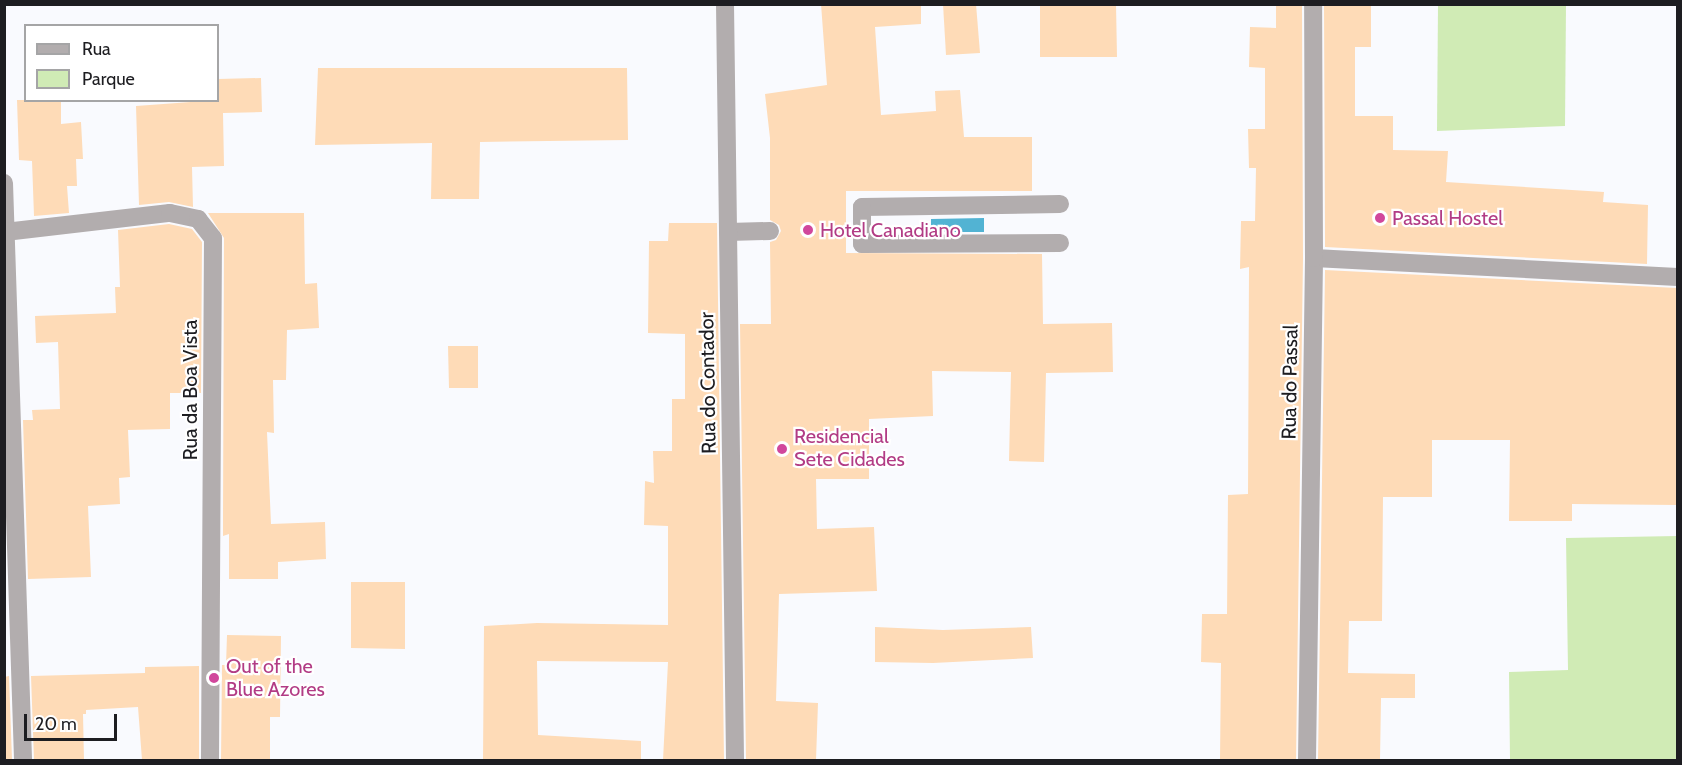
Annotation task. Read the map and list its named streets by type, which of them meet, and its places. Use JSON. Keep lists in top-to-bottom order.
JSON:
{
  "streets": {
    "street": ["Rua do Passal", "Rua do Contador", "Rua da Boa Vista"]
  },
  "places": [
    "Passal Hostel",
    "Hotel Canadiano",
    "Residencial Sete Cidades",
    "Out of the Blue Azores"
  ],
  "legend": ["Rua", "Parque"],
  "scale_bar": "20 m"
}
